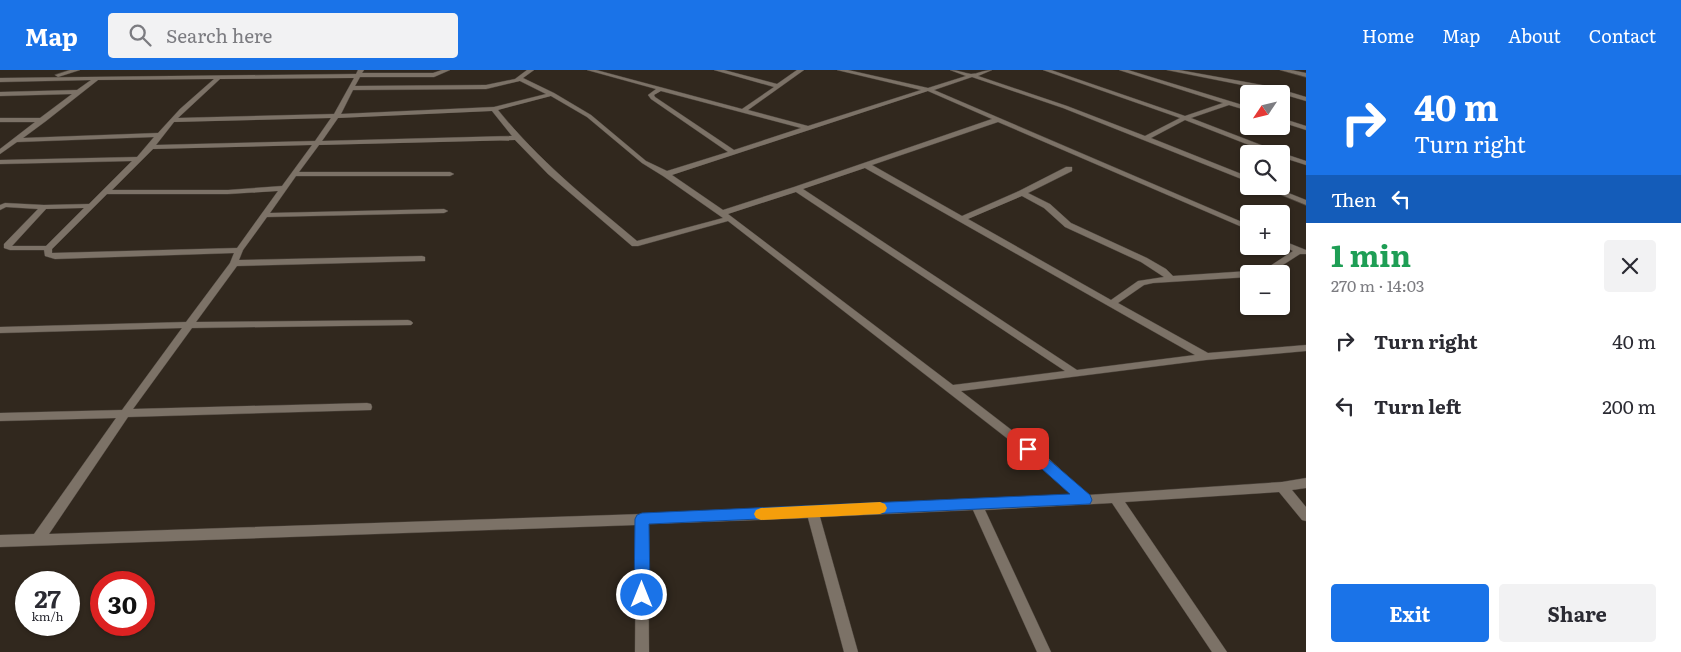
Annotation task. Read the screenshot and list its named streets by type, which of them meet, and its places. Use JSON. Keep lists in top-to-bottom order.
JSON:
{
  "north": "bottom left",
  "page": {
    "header": "Map",
    "search": "Search here",
    "nav": [
      "Home",
      "Map",
      "About",
      "Contact"
    ],
    "turn": ["40 m", "Turn right"],
    "map_buttons": ["+", "−"],
    "then": "Then",
    "heading": ["1 min", "270 m · 14:03"],
    "list": [
      {
        "name": "Turn right",
        "value": "40 m"
      },
      {
        "name": "Turn left",
        "value": "200 m"
      }
    ],
    "speed": "27 km/h",
    "limit": "30",
    "buttons": ["Exit", "Share"]
  }
}
